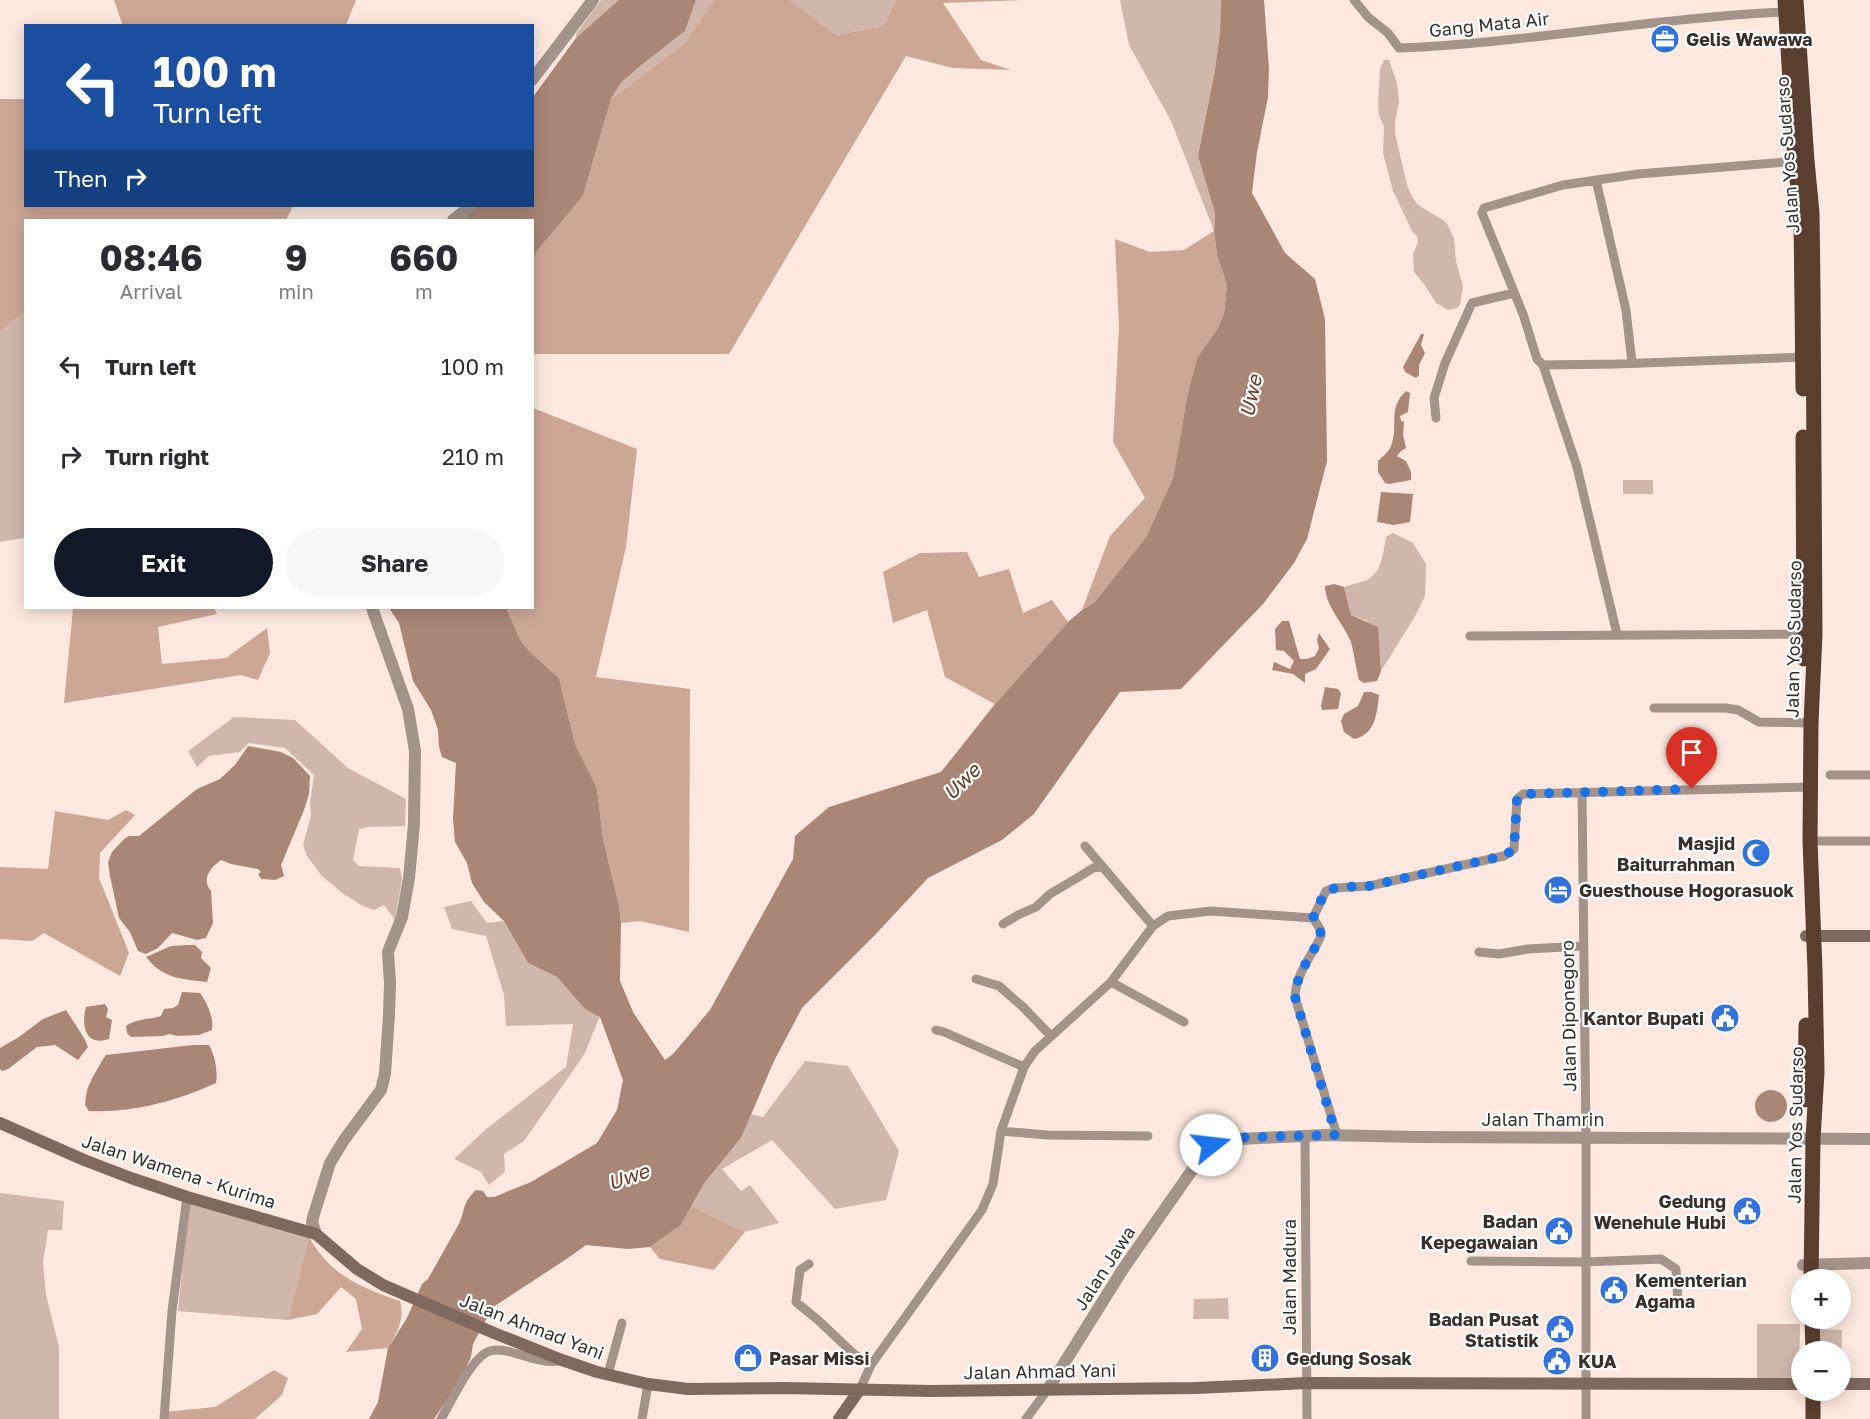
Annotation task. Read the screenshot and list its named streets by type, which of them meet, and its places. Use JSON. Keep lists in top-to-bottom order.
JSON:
{
  "streets": {
    "highway": ["Jalan Yos Sudarso"],
    "main road": ["Jalan Wamena - Kurima", "Jalan Ahmad Yani"],
    "street": [
      "Gang Mata Air",
      "Jalan Diponegoro",
      "Jalan Thamrin",
      "Jalan Jawa",
      "Jalan Madura"
    ]
  },
  "crossings": [
    ["Gang Mata Air", "Jalan Yos Sudarso"],
    ["Jalan Yos Sudarso", "Jalan Thamrin"],
    ["Jalan Diponegoro", "Jalan Thamrin"],
    ["Jalan Diponegoro", "Jalan Ahmad Yani"],
    ["Jalan Thamrin", "Jalan Jawa"],
    ["Jalan Thamrin", "Jalan Madura"],
    ["Jalan Wamena - Kurima", "Jalan Ahmad Yani"],
    ["Jalan Jawa", "Jalan Ahmad Yani"],
    ["Jalan Madura", "Jalan Ahmad Yani"]
  ],
  "water": ["Uwe"],
  "places": {
    "office": ["Gelis Wawawa"],
    "mosque": ["Masjid Baiturrahman"],
    "hotel": ["Guesthouse Hogorasuok"],
    "public building": [
      "Kantor Bupati",
      "Gedung Wenehule Hubi",
      "Badan Kepegawaian",
      "Kementerian Agama",
      "Badan Pusat Statistik",
      "KUA"
    ],
    "shop": ["Pasar Missi"],
    "building": ["Gedung Sosak"]
  },
  "page": {
    "turn": ["100 m", "Turn left"],
    "then": "Then",
    "eta": [
      "08:46",
      "Arrival",
      "9",
      "min",
      "660",
      "m"
    ],
    "list": [
      {
        "name": "Turn left",
        "value": "100 m"
      },
      {
        "name": "Turn right",
        "value": "210 m"
      }
    ],
    "buttons": ["Exit", "Share"],
    "map_buttons": ["+", "−"]
  }
}
